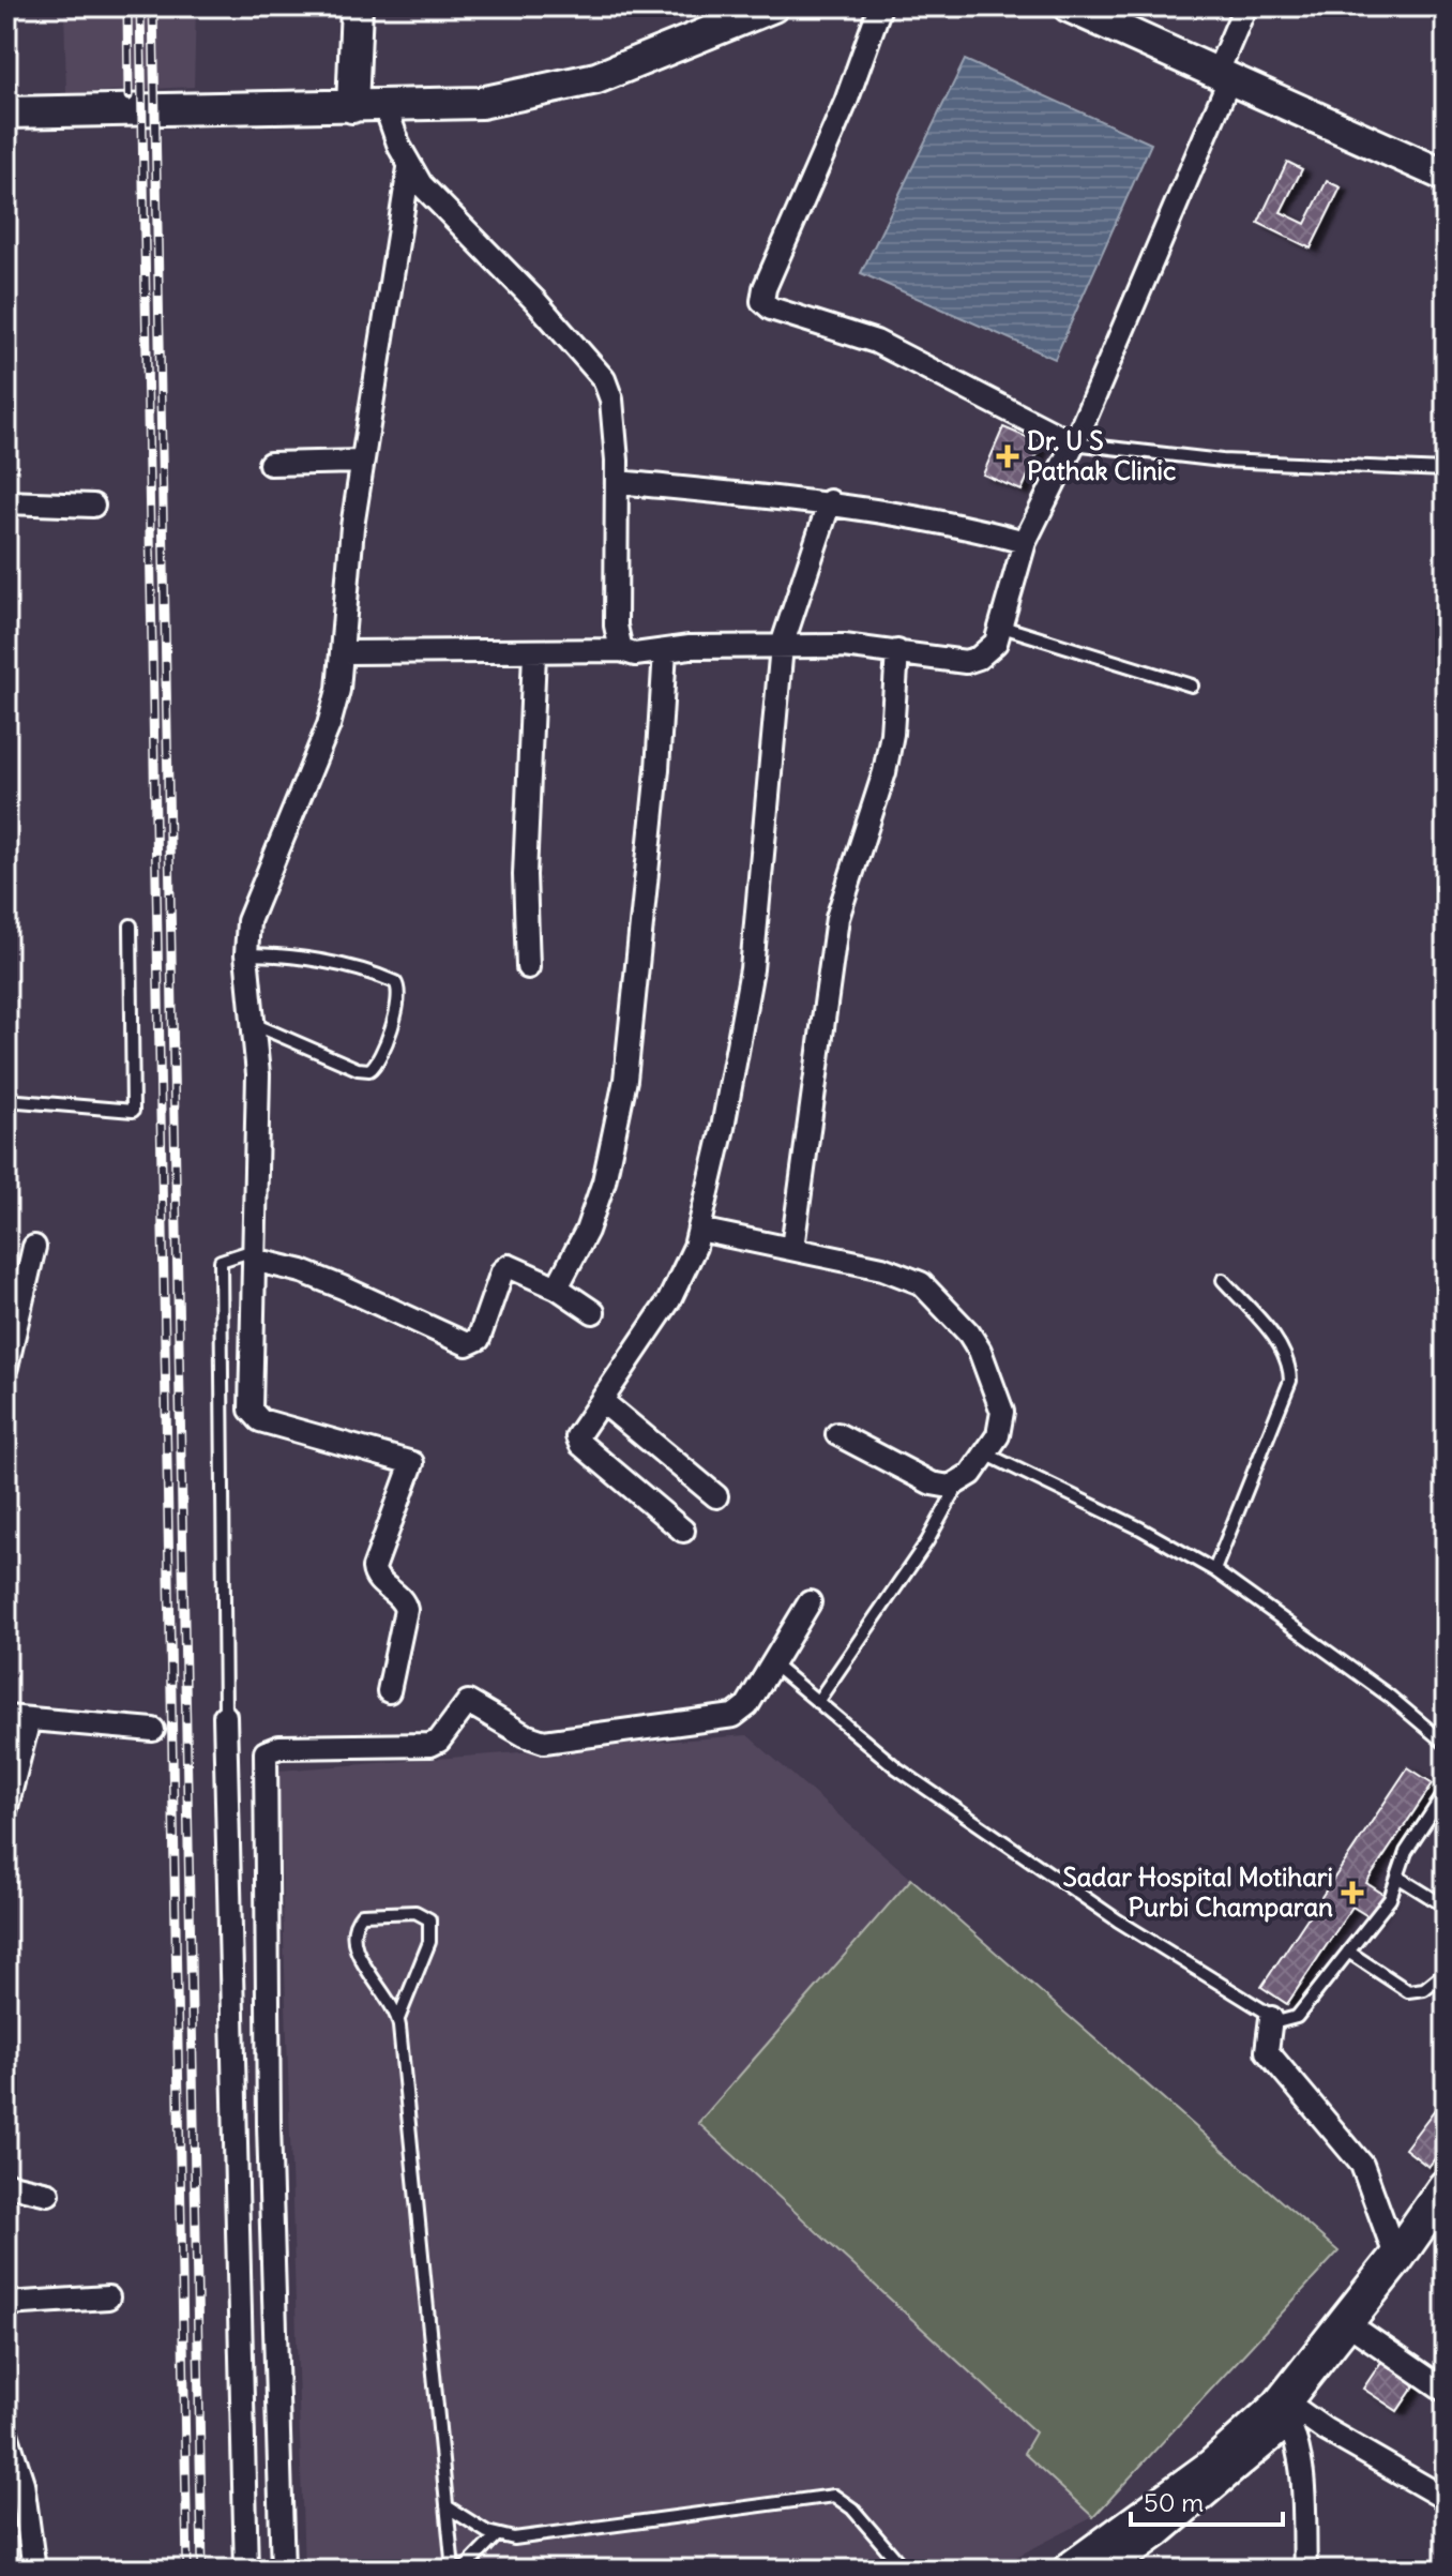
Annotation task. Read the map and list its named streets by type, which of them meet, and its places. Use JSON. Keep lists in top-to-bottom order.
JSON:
{
  "places": {
    "health": ["Dr. U S Pathak Clinic", "Sadar Hospital Motihari Purbi Champaran"]
  },
  "scale_bar": "50 m"
}
